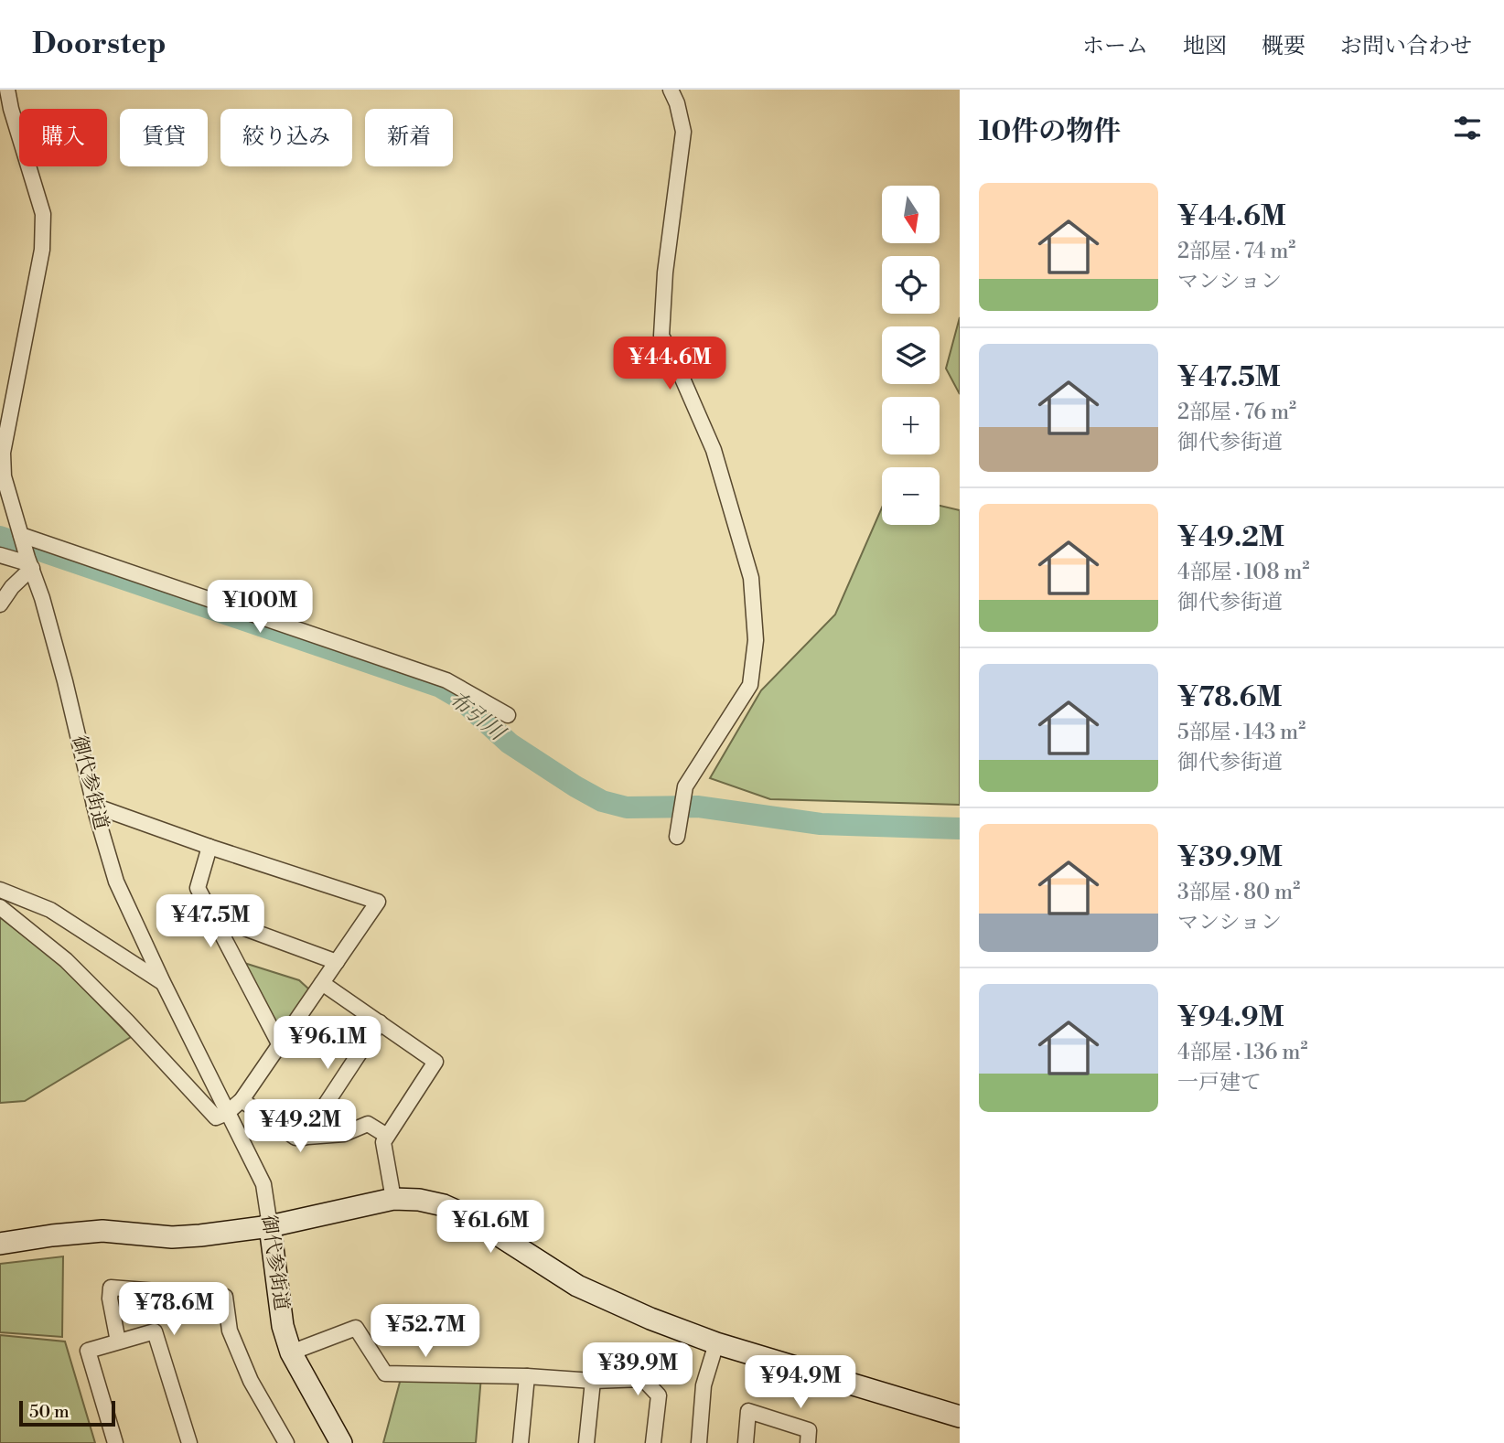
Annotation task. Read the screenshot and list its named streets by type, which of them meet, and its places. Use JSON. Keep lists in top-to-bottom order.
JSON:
{
  "streets": {
    "street": ["御代参街道"]
  },
  "water": ["布引川"],
  "scale_bar": "50 m",
  "north": "bottom",
  "page": {
    "header": "Doorstep",
    "nav": [
      "ホーム",
      "地図",
      "概要",
      "お問い合わせ"
    ],
    "heading": "10件の物件",
    "chip": [
      "購入",
      "賃貸",
      "絞り込み",
      "新着"
    ],
    "list": [
      {
        "name": "¥44.6M",
        "note": "2部屋 · 74 m² · マンション"
      },
      {
        "name": "¥47.5M",
        "note": "2部屋 · 76 m² · 御代参街道"
      },
      {
        "name": "¥49.2M",
        "note": "4部屋 · 108 m² · 御代参街道"
      },
      {
        "name": "¥78.6M",
        "note": "5部屋 · 143 m² · 御代参街道"
      },
      {
        "name": "¥39.9M",
        "note": "3部屋 · 80 m² · マンション"
      },
      {
        "name": "¥94.9M",
        "note": "4部屋 · 136 m² · 一戸建て"
      }
    ],
    "map_buttons": ["+", "−"],
    "price": [
      "¥44.6M",
      "¥100M",
      "¥47.5M",
      "¥96.1M",
      "¥49.2M",
      "¥61.6M",
      "¥78.6M",
      "¥52.7M",
      "¥39.9M",
      "¥94.9M"
    ],
    "scale": "50 m"
  }
}
